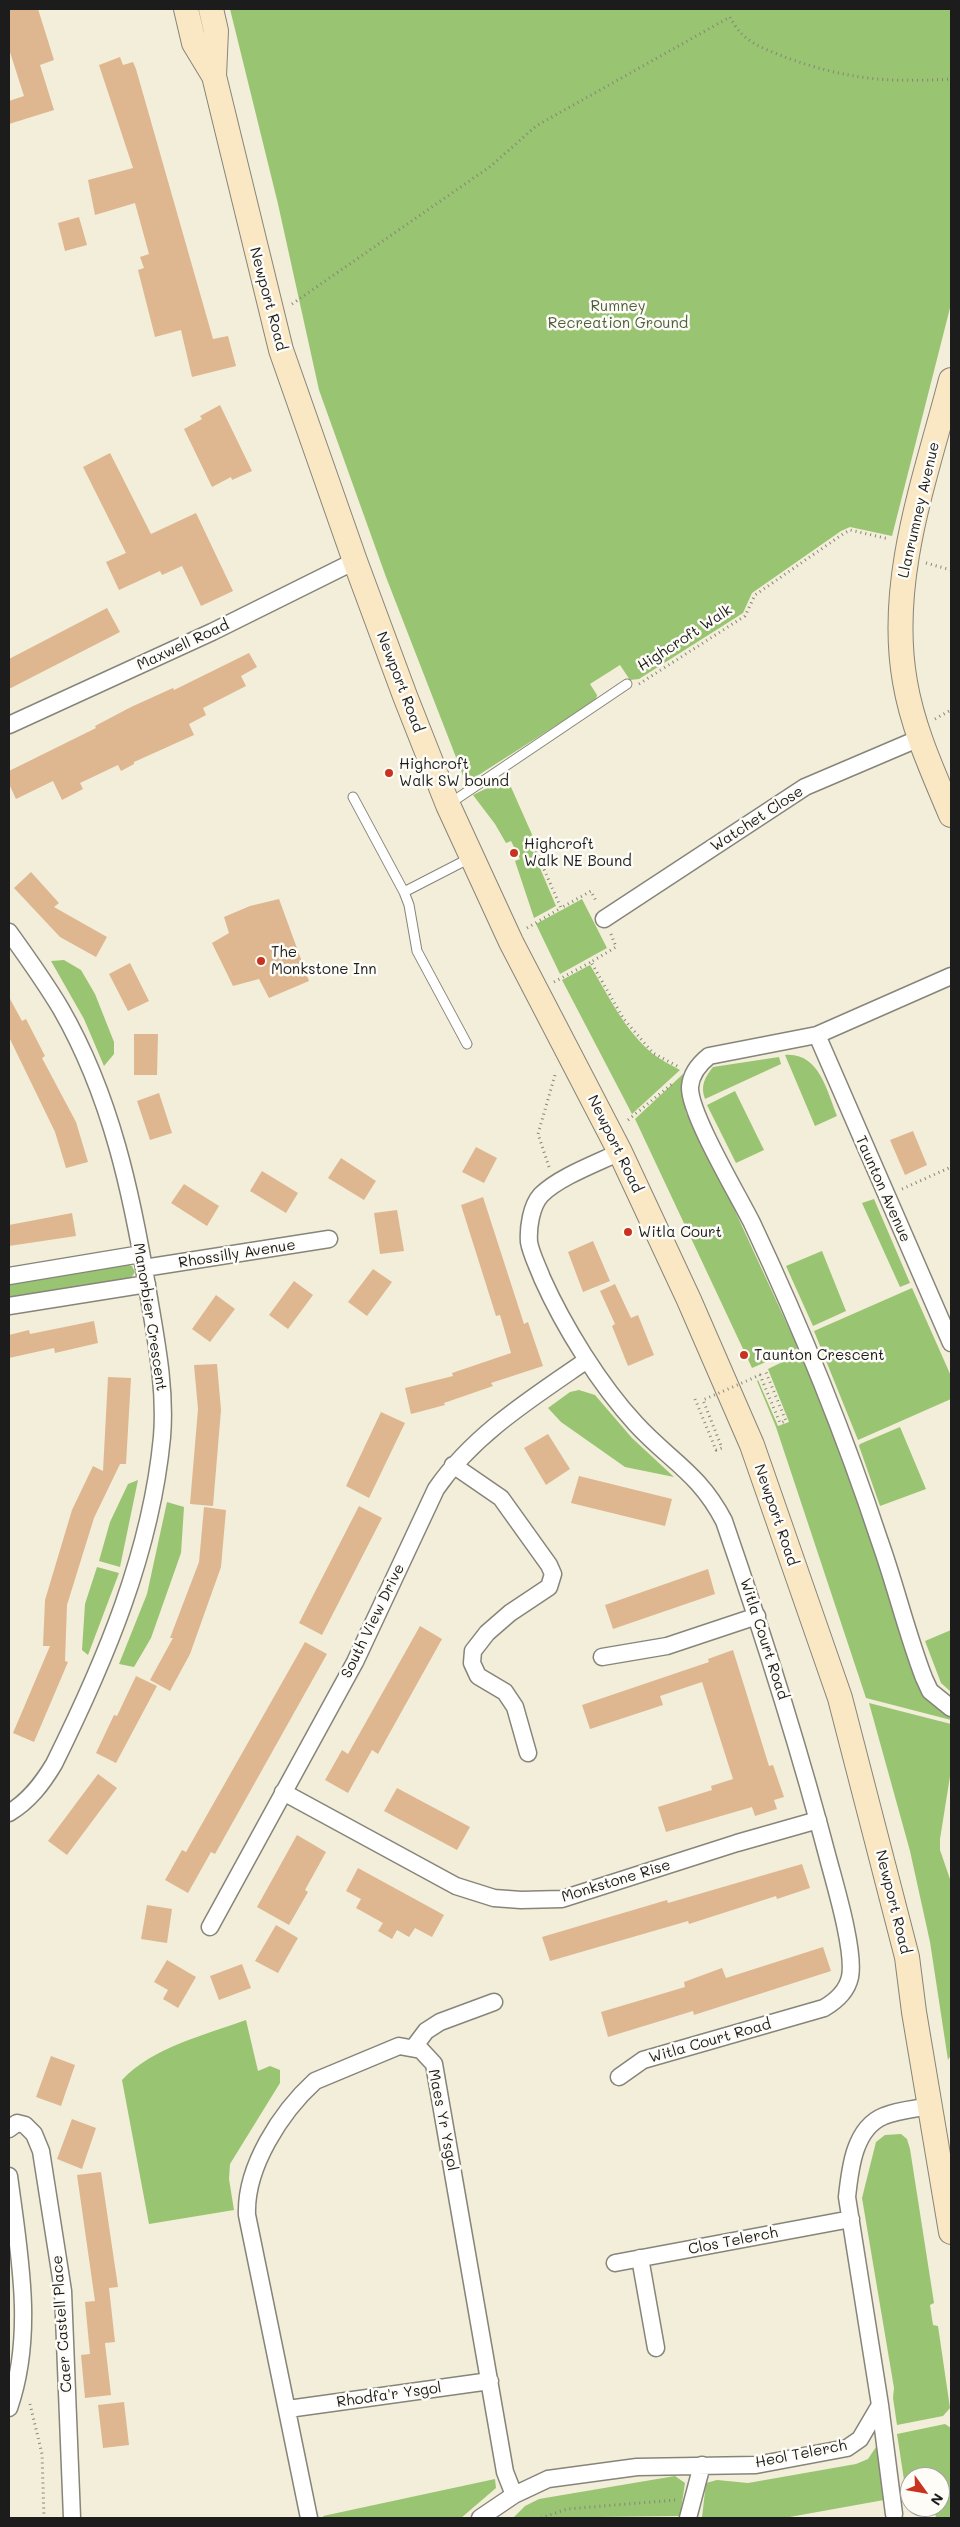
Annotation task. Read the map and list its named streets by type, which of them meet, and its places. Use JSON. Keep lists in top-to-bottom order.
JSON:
{
  "streets": {
    "main road": ["Newport Road", "Llanrumney Avenue"],
    "street": [
      "Maxwell Road",
      "Watchet Close",
      "Taunton Avenue",
      "Rhossilly Avenue",
      "Manorbier Crescent",
      "South View Drive",
      "Witla Court Road",
      "Monkstone Rise",
      "Maes Yr Ysgol",
      "Clos Telerch",
      "Caer Castell Place",
      "Rhodfa'r Ysgol",
      "Heol Telerch"
    ],
    "lane": ["Highcroft Walk"]
  },
  "crossings": [
    ["Newport Road", "Highcroft Walk"],
    ["Newport Road", "Maxwell Road"],
    ["Newport Road", "Witla Court Road"],
    ["Llanrumney Avenue", "Highcroft Walk"],
    ["Llanrumney Avenue", "Watchet Close"],
    ["Rhossilly Avenue", "Manorbier Crescent"],
    ["South View Drive", "Witla Court Road"],
    ["South View Drive", "Monkstone Rise"],
    ["Witla Court Road", "Monkstone Rise"],
    ["Maes Yr Ysgol", "Rhodfa'r Ysgol"],
    ["Maes Yr Ysgol", "Heol Telerch"]
  ],
  "parks": ["Rumney Recreation Ground"],
  "places": [
    "Highcroft Walk SW bound",
    "Highcroft Walk NE Bound",
    "The Monkstone Inn",
    "Witla Court",
    "Taunton Crescent"
  ],
  "north": "bottom right"
}
